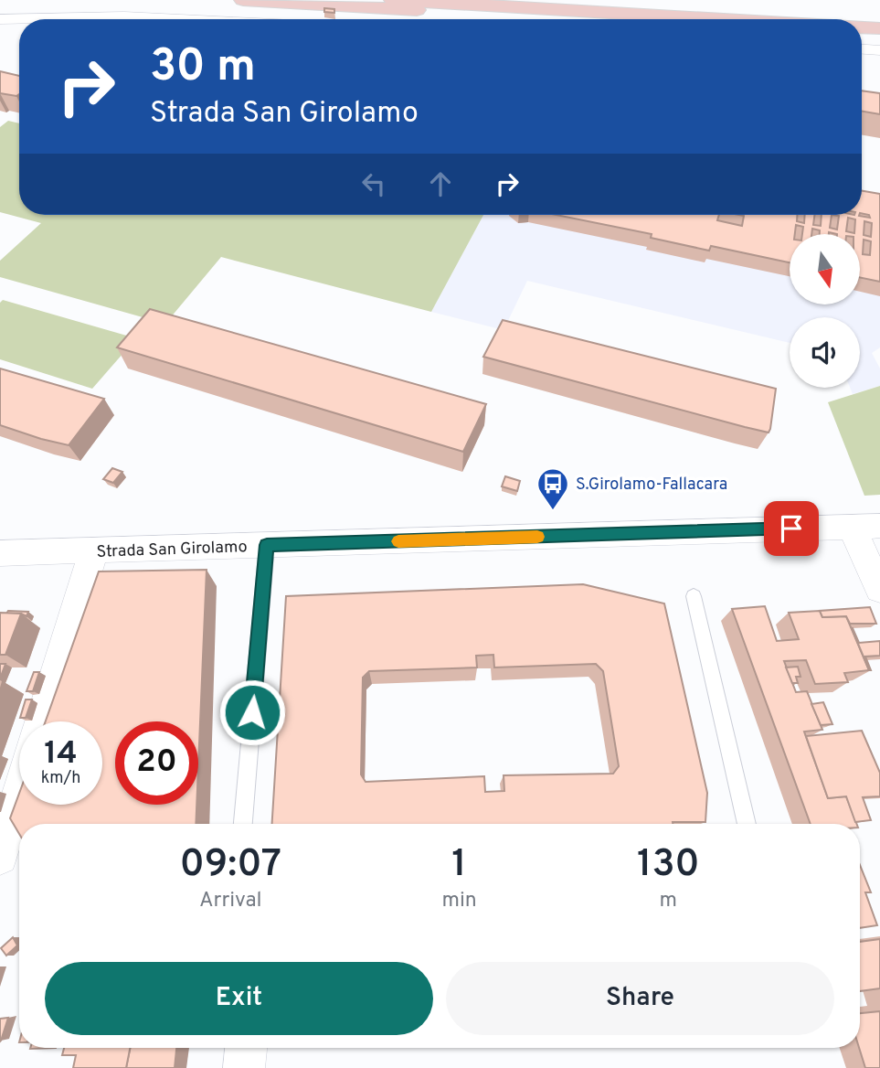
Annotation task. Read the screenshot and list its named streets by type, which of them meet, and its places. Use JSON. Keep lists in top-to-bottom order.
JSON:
{
  "streets": {
    "street": ["Strada San Girolamo"]
  },
  "places": {
    "bus stop": ["S.Girolamo-Fallacara"]
  },
  "north": "bottom",
  "page": {
    "turn": ["30 m", "Strada San Girolamo"],
    "speed": "14 km/h",
    "limit": "20",
    "eta": [
      "09:07",
      "Arrival",
      "1",
      "min",
      "130",
      "m"
    ],
    "buttons": ["Exit", "Share"]
  }
}
